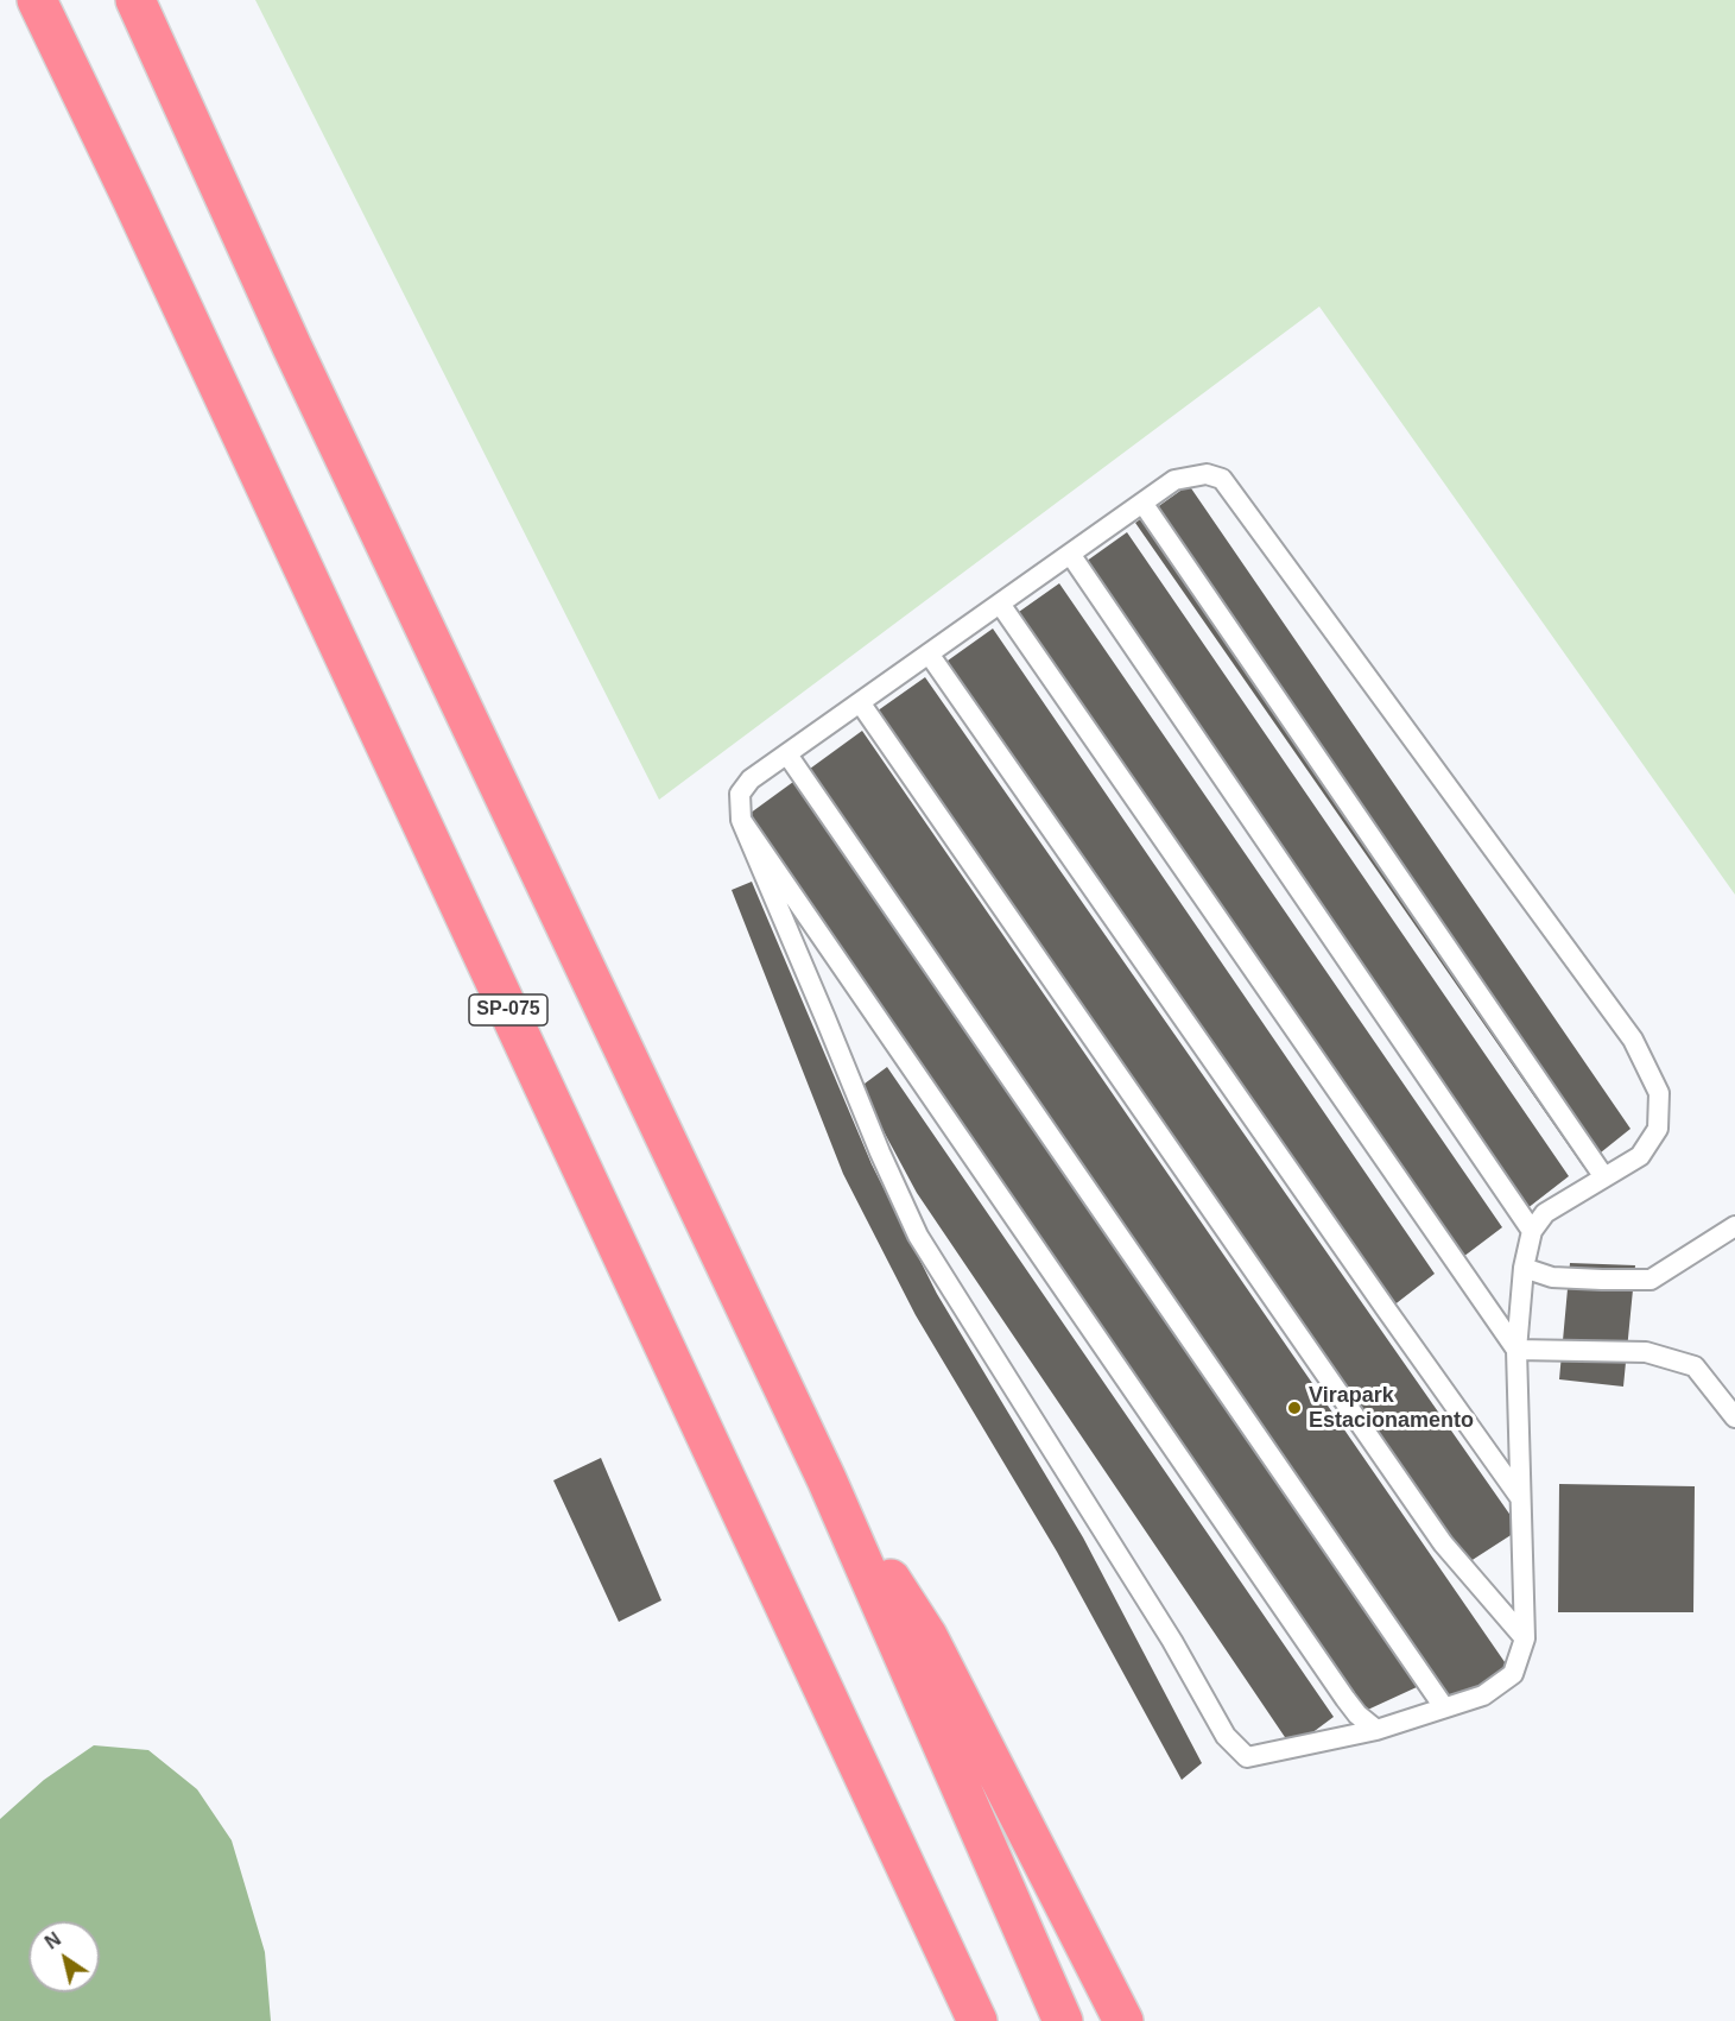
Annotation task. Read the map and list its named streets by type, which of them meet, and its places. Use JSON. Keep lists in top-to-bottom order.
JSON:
{
  "streets": {
    "highway": ["SP-075"]
  },
  "places": ["Virapark Estacionamento"],
  "north": "top left"
}
